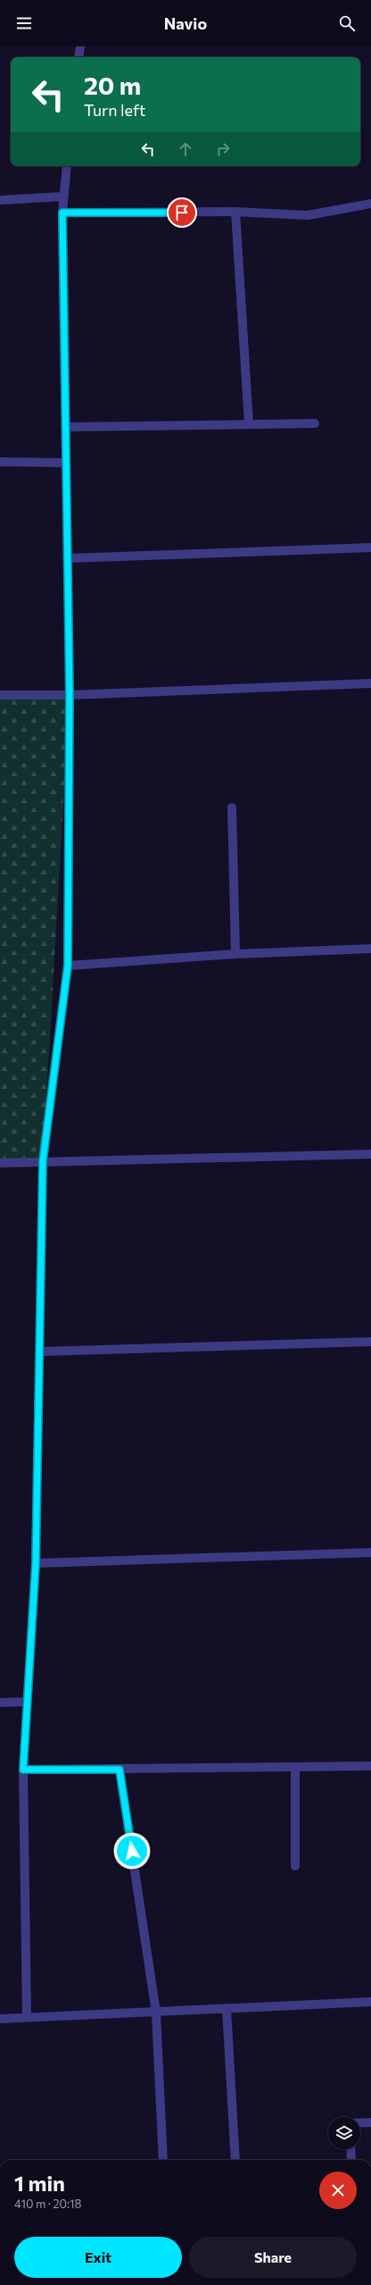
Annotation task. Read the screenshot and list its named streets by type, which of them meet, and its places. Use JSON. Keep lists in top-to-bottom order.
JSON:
{
  "page": {
    "header": "Navio",
    "turn": ["20 m", "Turn left"],
    "heading": ["1 min", "410 m · 20:18"],
    "buttons": ["Exit", "Share"]
  }
}
